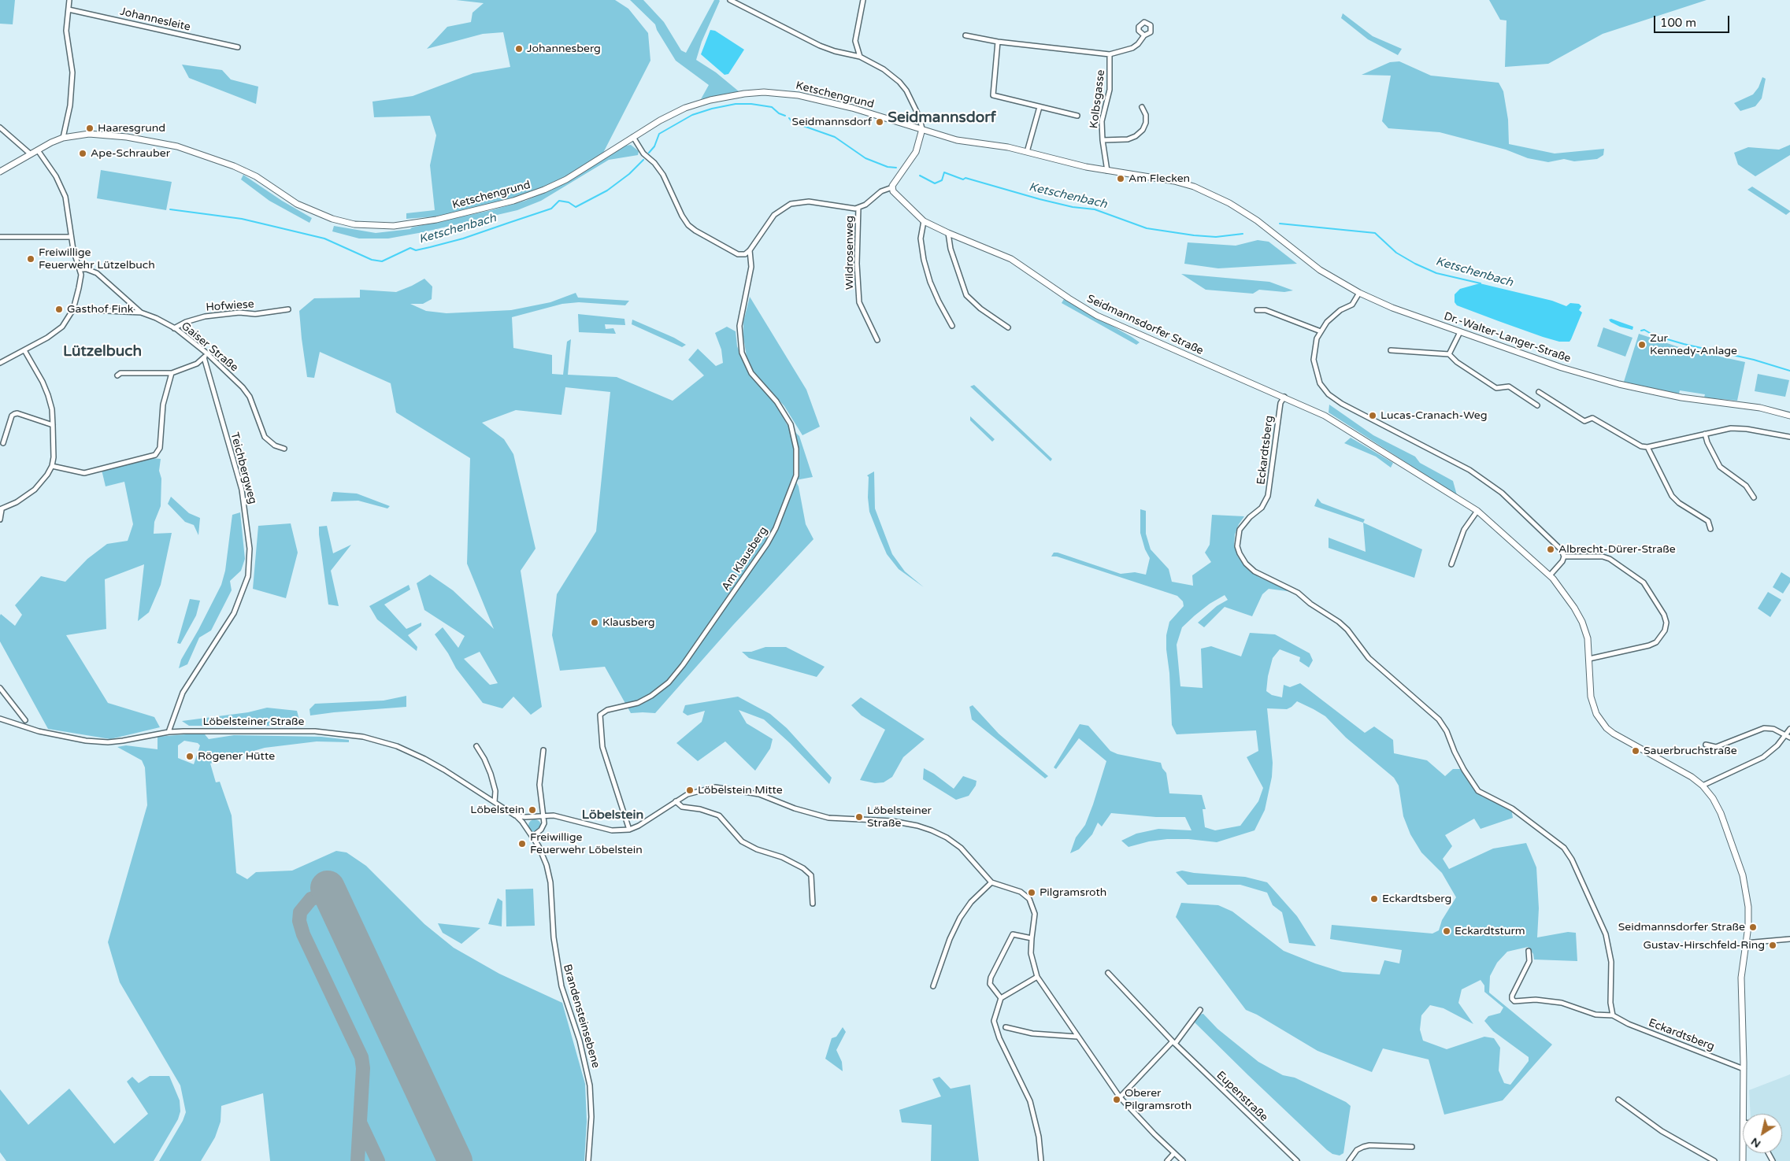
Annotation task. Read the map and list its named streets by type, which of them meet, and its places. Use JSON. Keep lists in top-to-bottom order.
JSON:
{
  "streets": {
    "street": [
      "Johannesleite",
      "Ketschengrund",
      "Kolbsgasse",
      "Wildrosenweg",
      "Hofwiese",
      "Seidmannsdorfer Straße",
      "Dr.-Walter-Langer-Straße",
      "Gaiser Straße",
      "Eckardtsberg",
      "Teichbergweg",
      "Am Klausberg",
      "Löbelsteiner Straße",
      "Brandensteinsebene",
      "Eupenstraße"
    ]
  },
  "crossings": [
    ["Ketschengrund", "Kolbsgasse"],
    ["Ketschengrund", "Dr.-Walter-Langer-Straße"],
    ["Hofwiese", "Gaiser Straße"],
    ["Seidmannsdorfer Straße", "Eckardtsberg"],
    ["Teichbergweg", "Löbelsteiner Straße"],
    ["Löbelsteiner Straße", "Brandensteinsebene"]
  ],
  "districts": ["Seidmannsdorf", "Lützelbuch", "Löbelstein"],
  "water": ["Ketschenbach"],
  "places": [
    "Johannesberg",
    "Seidmannsdorf",
    "Haaresgrund",
    "Ape-Schrauber",
    "Am Flecken",
    "Freiwillige Feuerwehr Lützelbuch",
    "Gasthof Fink",
    "Zur Kennedy-Anlage",
    "Lucas-Cranach-Weg",
    "Albrecht-Dürer-Straße",
    "Klausberg",
    "Sauerbruchstraße",
    "Rögener Hütte",
    "Löbelstein Mitte",
    "Löbelstein",
    "Löbelsteiner Straße",
    "Freiwillige Feuerwehr Löbelstein",
    "Pilgramsroth",
    "Eckardtsberg",
    "Seidmannsdorfer Straße",
    "Eckardtsturm",
    "Gustav-Hirschfeld-Ring",
    "Oberer Pilgramsroth"
  ],
  "scale_bar": "100 m",
  "north": "bottom left"
}
